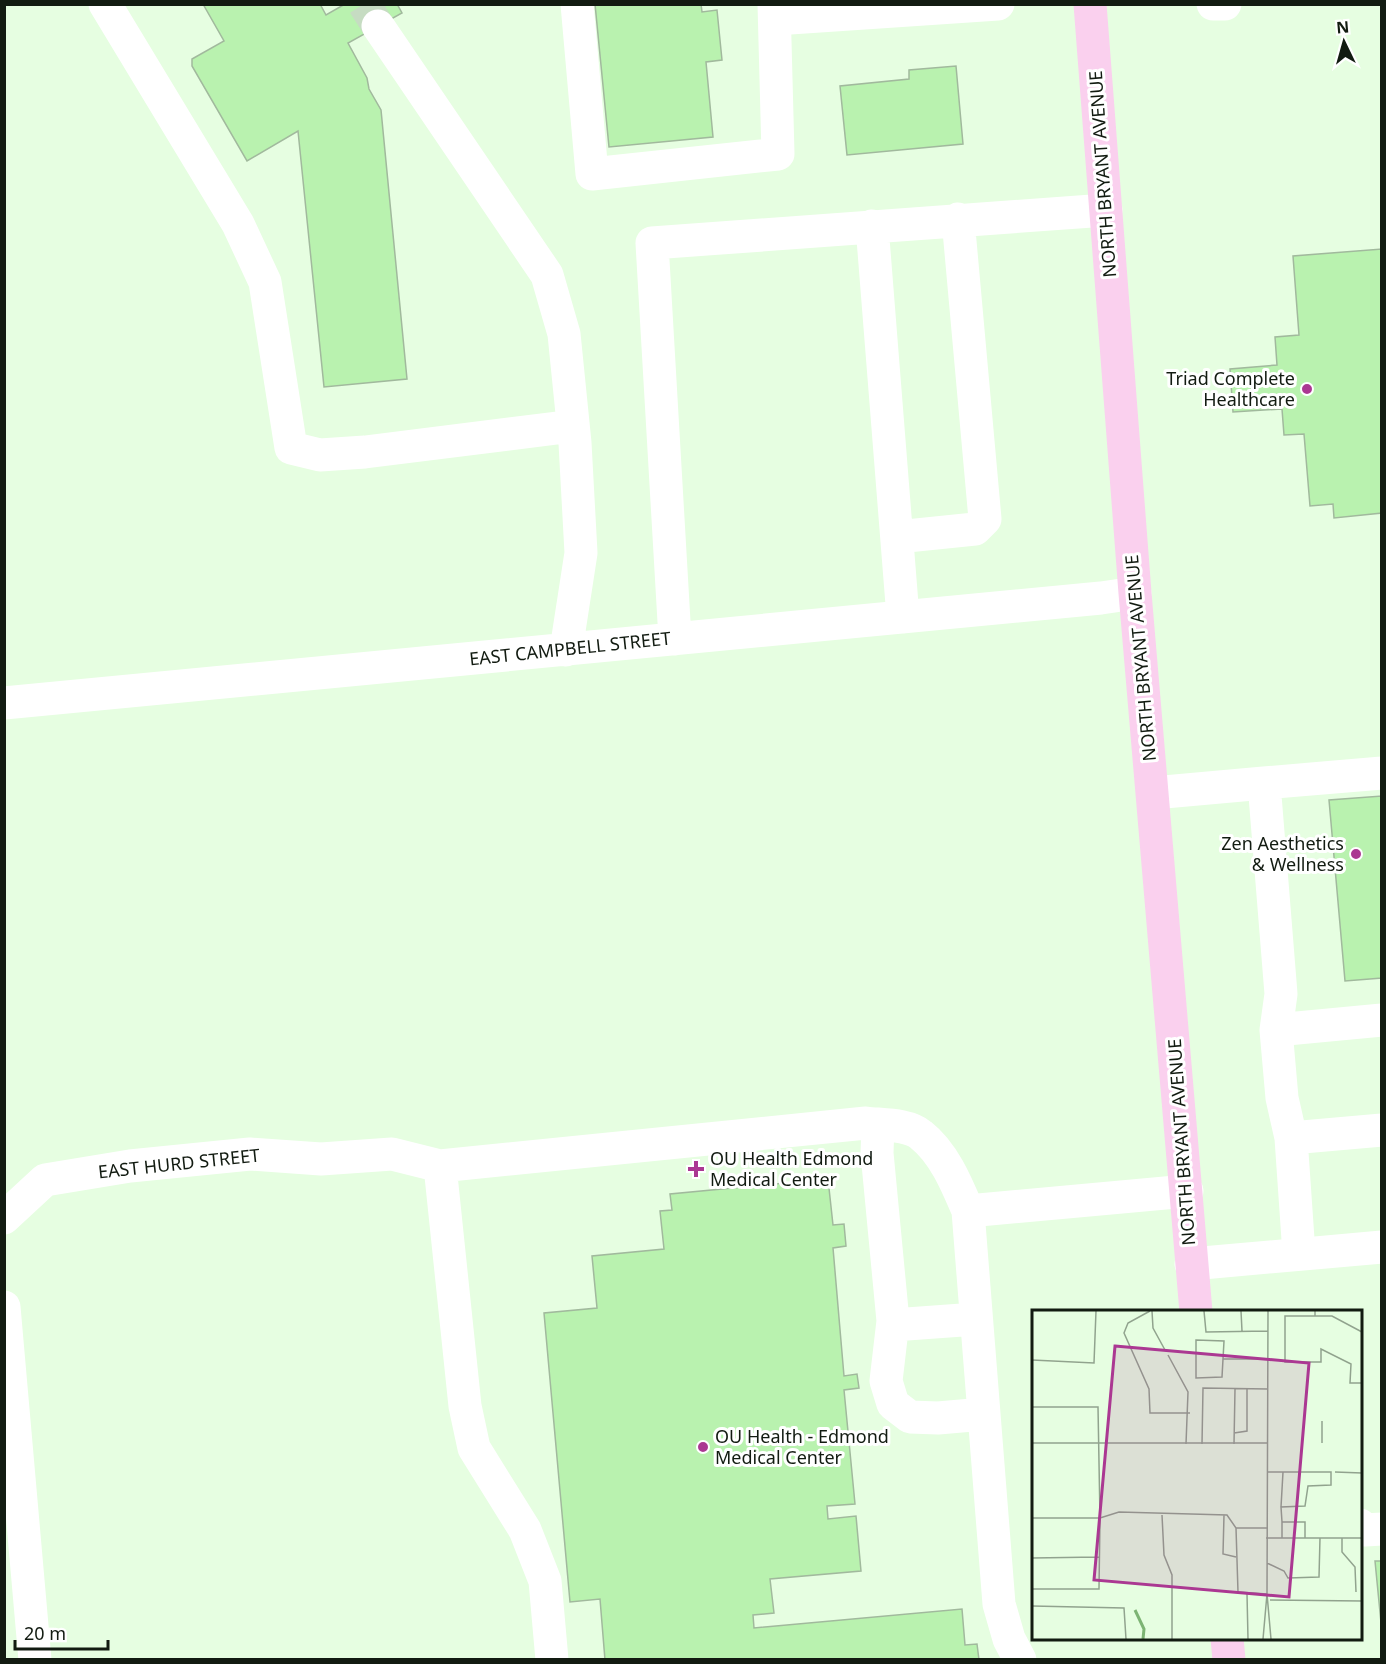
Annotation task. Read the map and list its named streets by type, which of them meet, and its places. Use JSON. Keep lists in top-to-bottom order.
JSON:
{
  "streets": {
    "main road": ["NORTH BRYANT AVENUE"],
    "street": ["EAST CAMPBELL STREET", "EAST HURD STREET"]
  },
  "crossings": [
    ["NORTH BRYANT AVENUE", "EAST CAMPBELL STREET"]
  ],
  "places": {
    "other": ["Triad Complete Healthcare", "Zen Aesthetics & Wellness", "OU Health - Edmond Medical Center"],
    "health": ["OU Health Edmond Medical Center"]
  },
  "scale_bar": "20 m",
  "north": "top"
}
